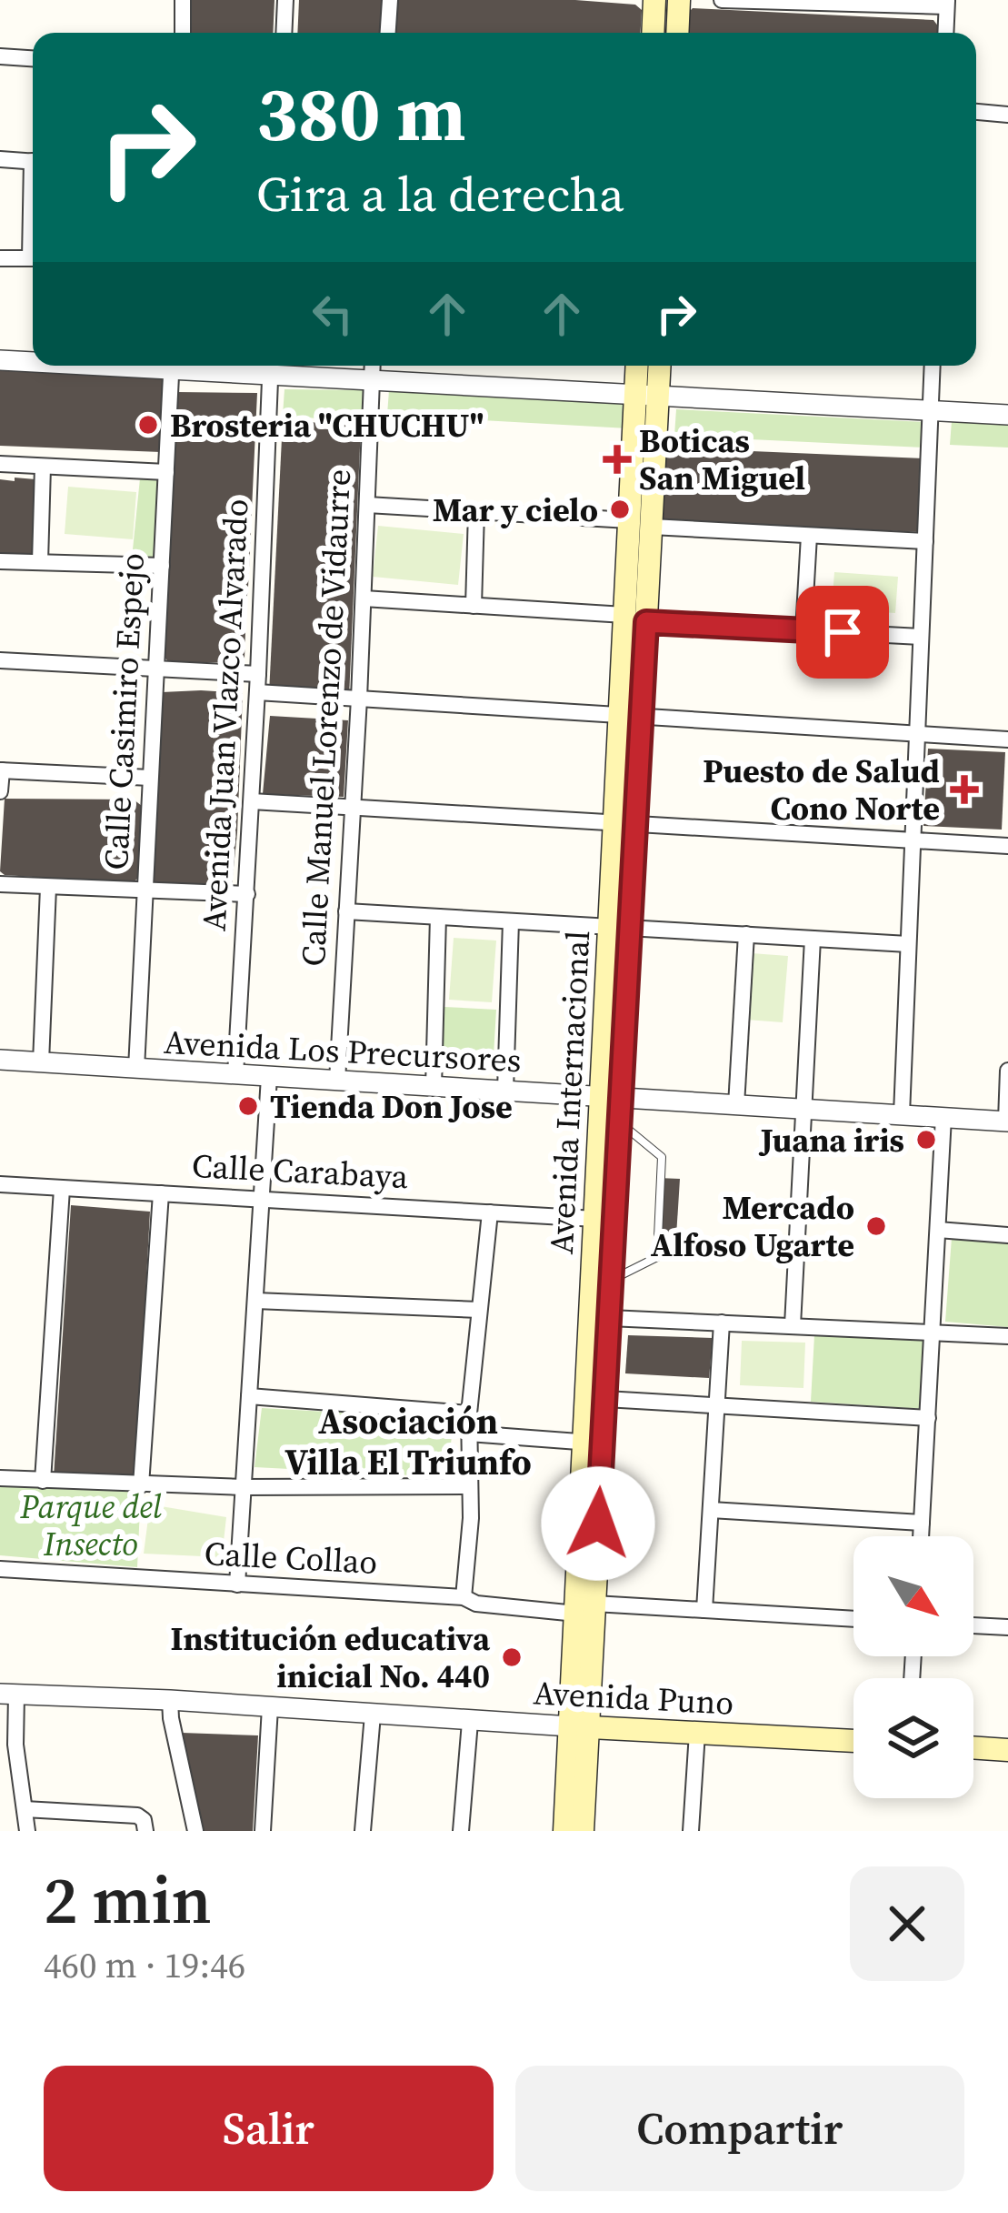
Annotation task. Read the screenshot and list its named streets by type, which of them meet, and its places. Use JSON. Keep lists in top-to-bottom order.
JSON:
{
  "streets": {
    "main road": ["Avenida Internacional", "Avenida Puno"],
    "street": [
      "Calle Casimiro Espejo",
      "Avenida Juan Vlazco Alvarado",
      "Calle Manuel Lorenzo de Vidaurre",
      "Avenida Los Precursores",
      "Calle Carabaya",
      "Calle Collao"
    ]
  },
  "crossings": [
    ["Calle Casimiro Espejo", "Avenida Los Precursores"],
    ["Avenida Juan Vlazco Alvarado", "Avenida Los Precursores"],
    ["Calle Manuel Lorenzo de Vidaurre", "Avenida Los Precursores"],
    ["Avenida Los Precursores", "Avenida Internacional"],
    ["Avenida Internacional", "Calle Carabaya"],
    ["Avenida Internacional", "Calle Collao"],
    ["Avenida Internacional", "Avenida Puno"]
  ],
  "districts": ["Asociación Villa El Triunfo"],
  "parks": ["Parque del Insecto"],
  "places": {
    "other": [
      "Brosteria \"CHUCHU\"",
      "Mar y cielo",
      "Tienda Don Jose",
      "Juana iris",
      "Mercado Alfoso Ugarte",
      "Institución educativa inicial No. 440"
    ],
    "health": ["Boticas San Miguel", "Puesto de Salud Cono Norte"]
  },
  "north": "bottom right",
  "page": {
    "turn": ["380 m", "Gira a la derecha"],
    "heading": ["2 min", "460 m · 19:46"],
    "buttons": ["Salir", "Compartir"]
  }
}
